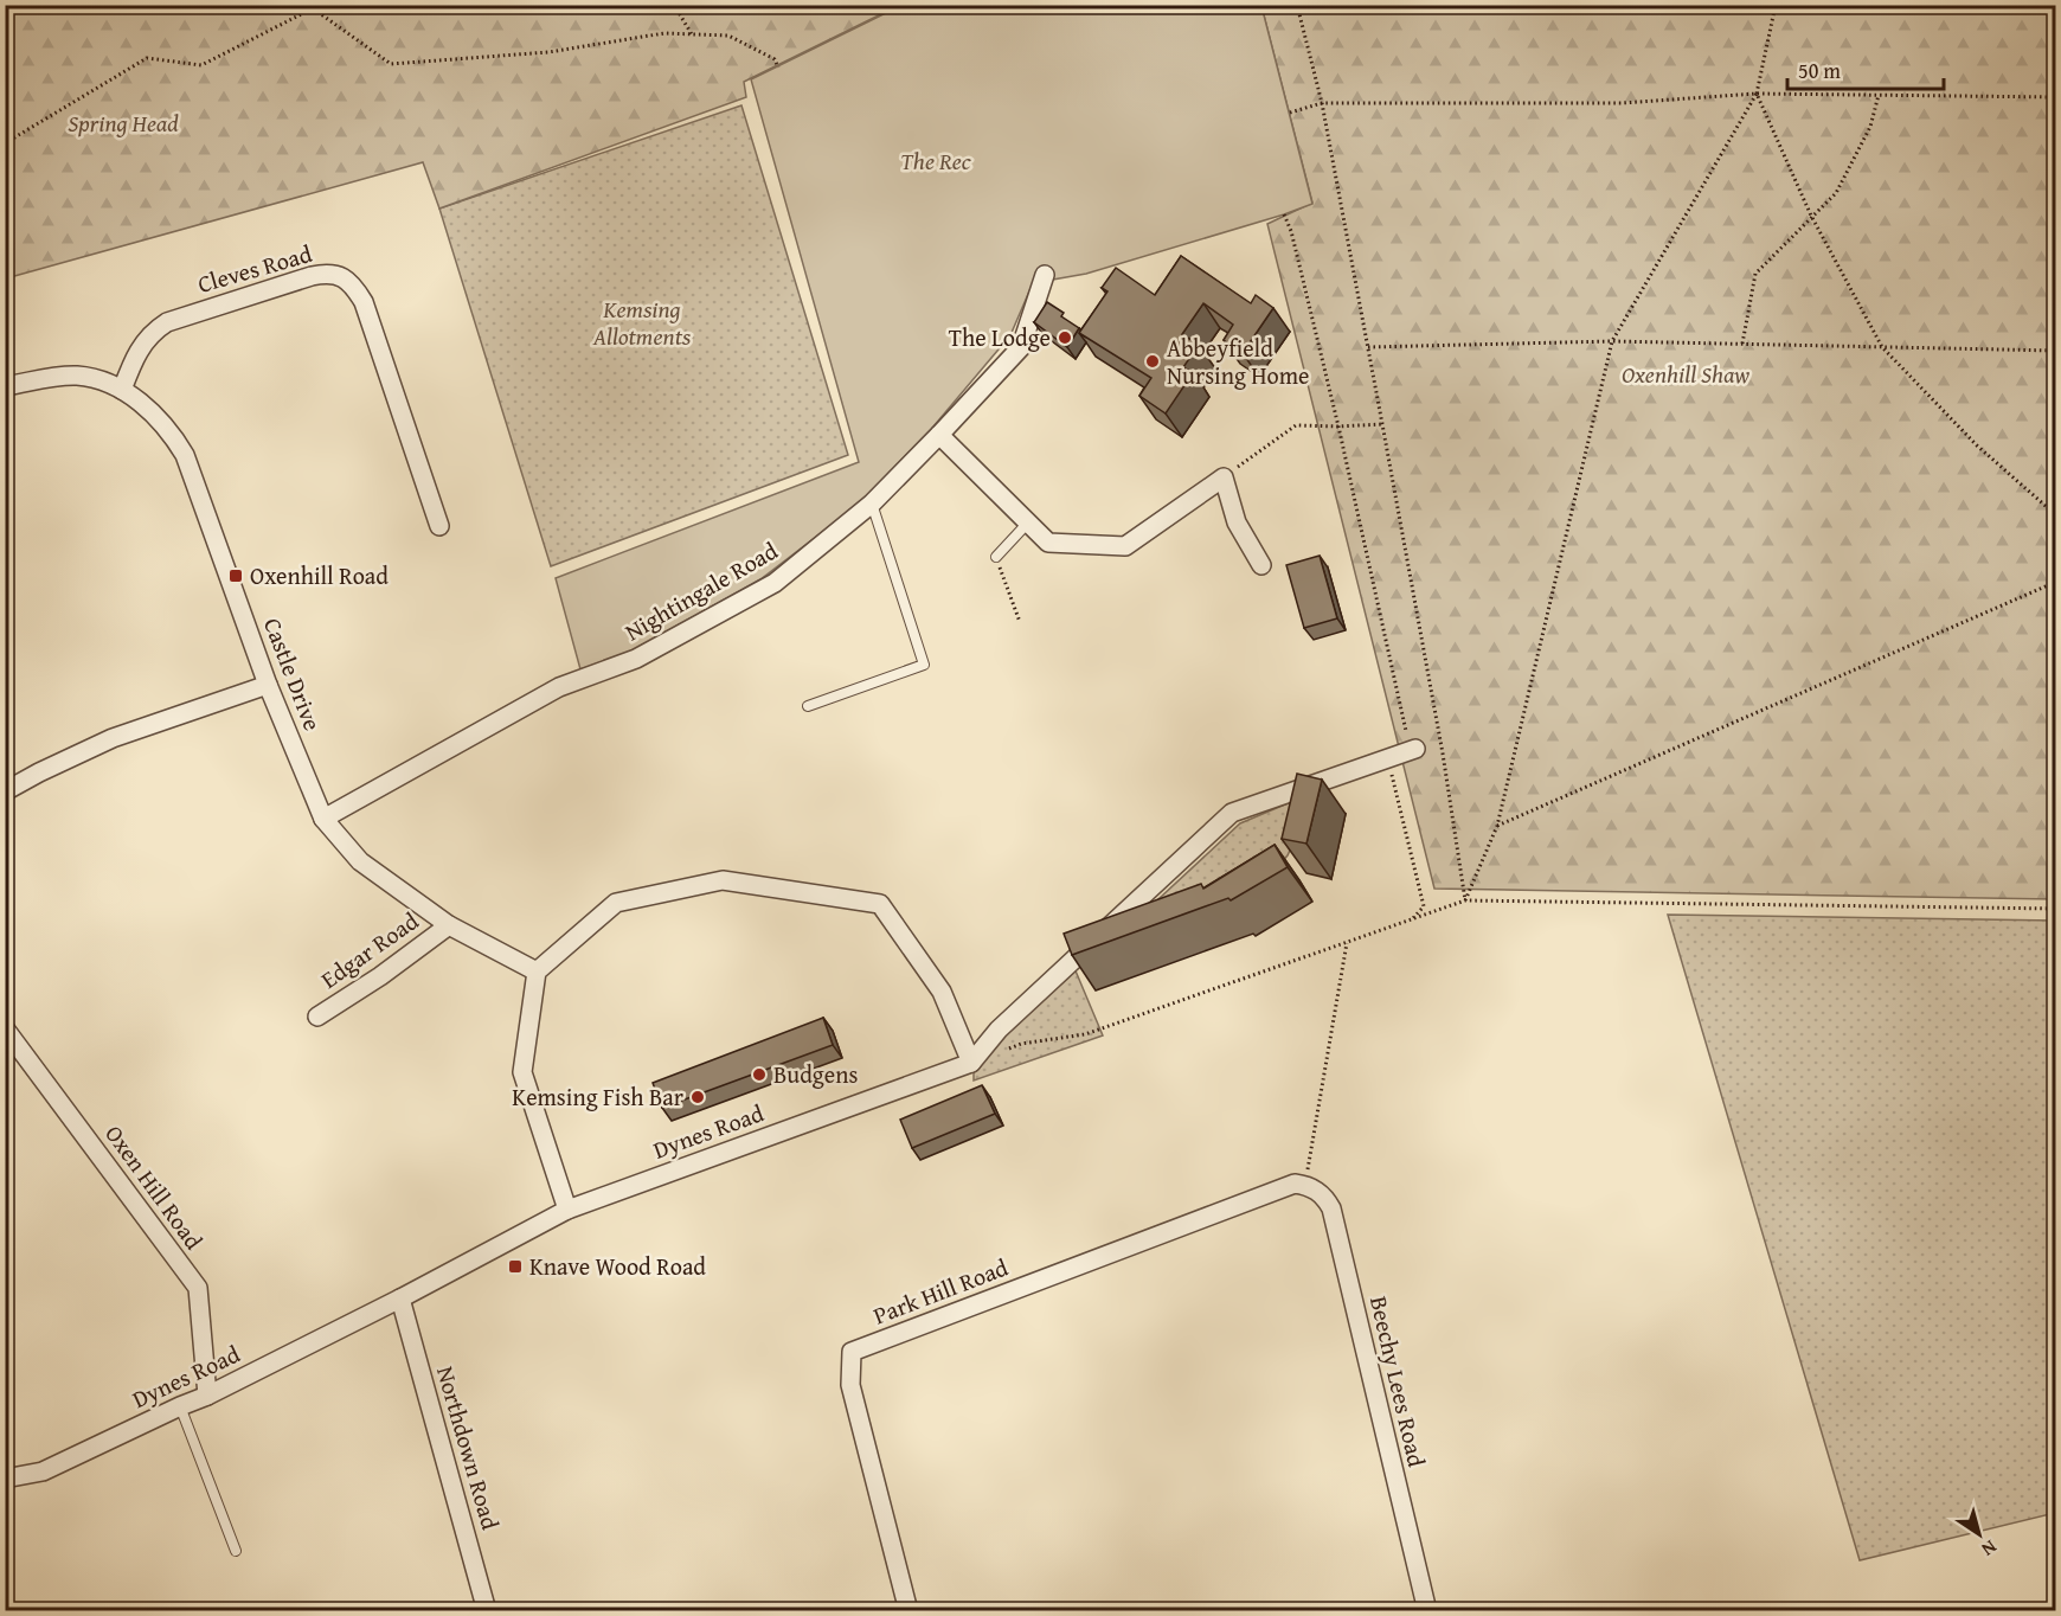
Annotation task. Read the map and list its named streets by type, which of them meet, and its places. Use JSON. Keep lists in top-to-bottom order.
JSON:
{
  "streets": {
    "street": [
      "Cleves Road",
      "Nightingale Road",
      "Castle Drive",
      "Edgar Road",
      "Dynes Road",
      "Oxen Hill Road",
      "Park Hill Road",
      "Beechy Lees Road",
      "Northdown Road"
    ]
  },
  "crossings": [
    ["Cleves Road", "Castle Drive"],
    ["Nightingale Road", "Castle Drive"],
    ["Castle Drive", "Edgar Road"],
    ["Dynes Road", "Oxen Hill Road"],
    ["Dynes Road", "Northdown Road"],
    ["Park Hill Road", "Beechy Lees Road"]
  ],
  "parks": [
    "Spring Head",
    "The Rec",
    "Kemsing Allotments",
    "Oxenhill Shaw"
  ],
  "places": {
    "other": [
      "The Lodge",
      "Abbeyfield Nursing Home",
      "Budgens",
      "Kemsing Fish Bar"
    ],
    "transit": ["Oxenhill Road", "Knave Wood Road"]
  },
  "scale_bar": "50 m",
  "north": "bottom right"
}
